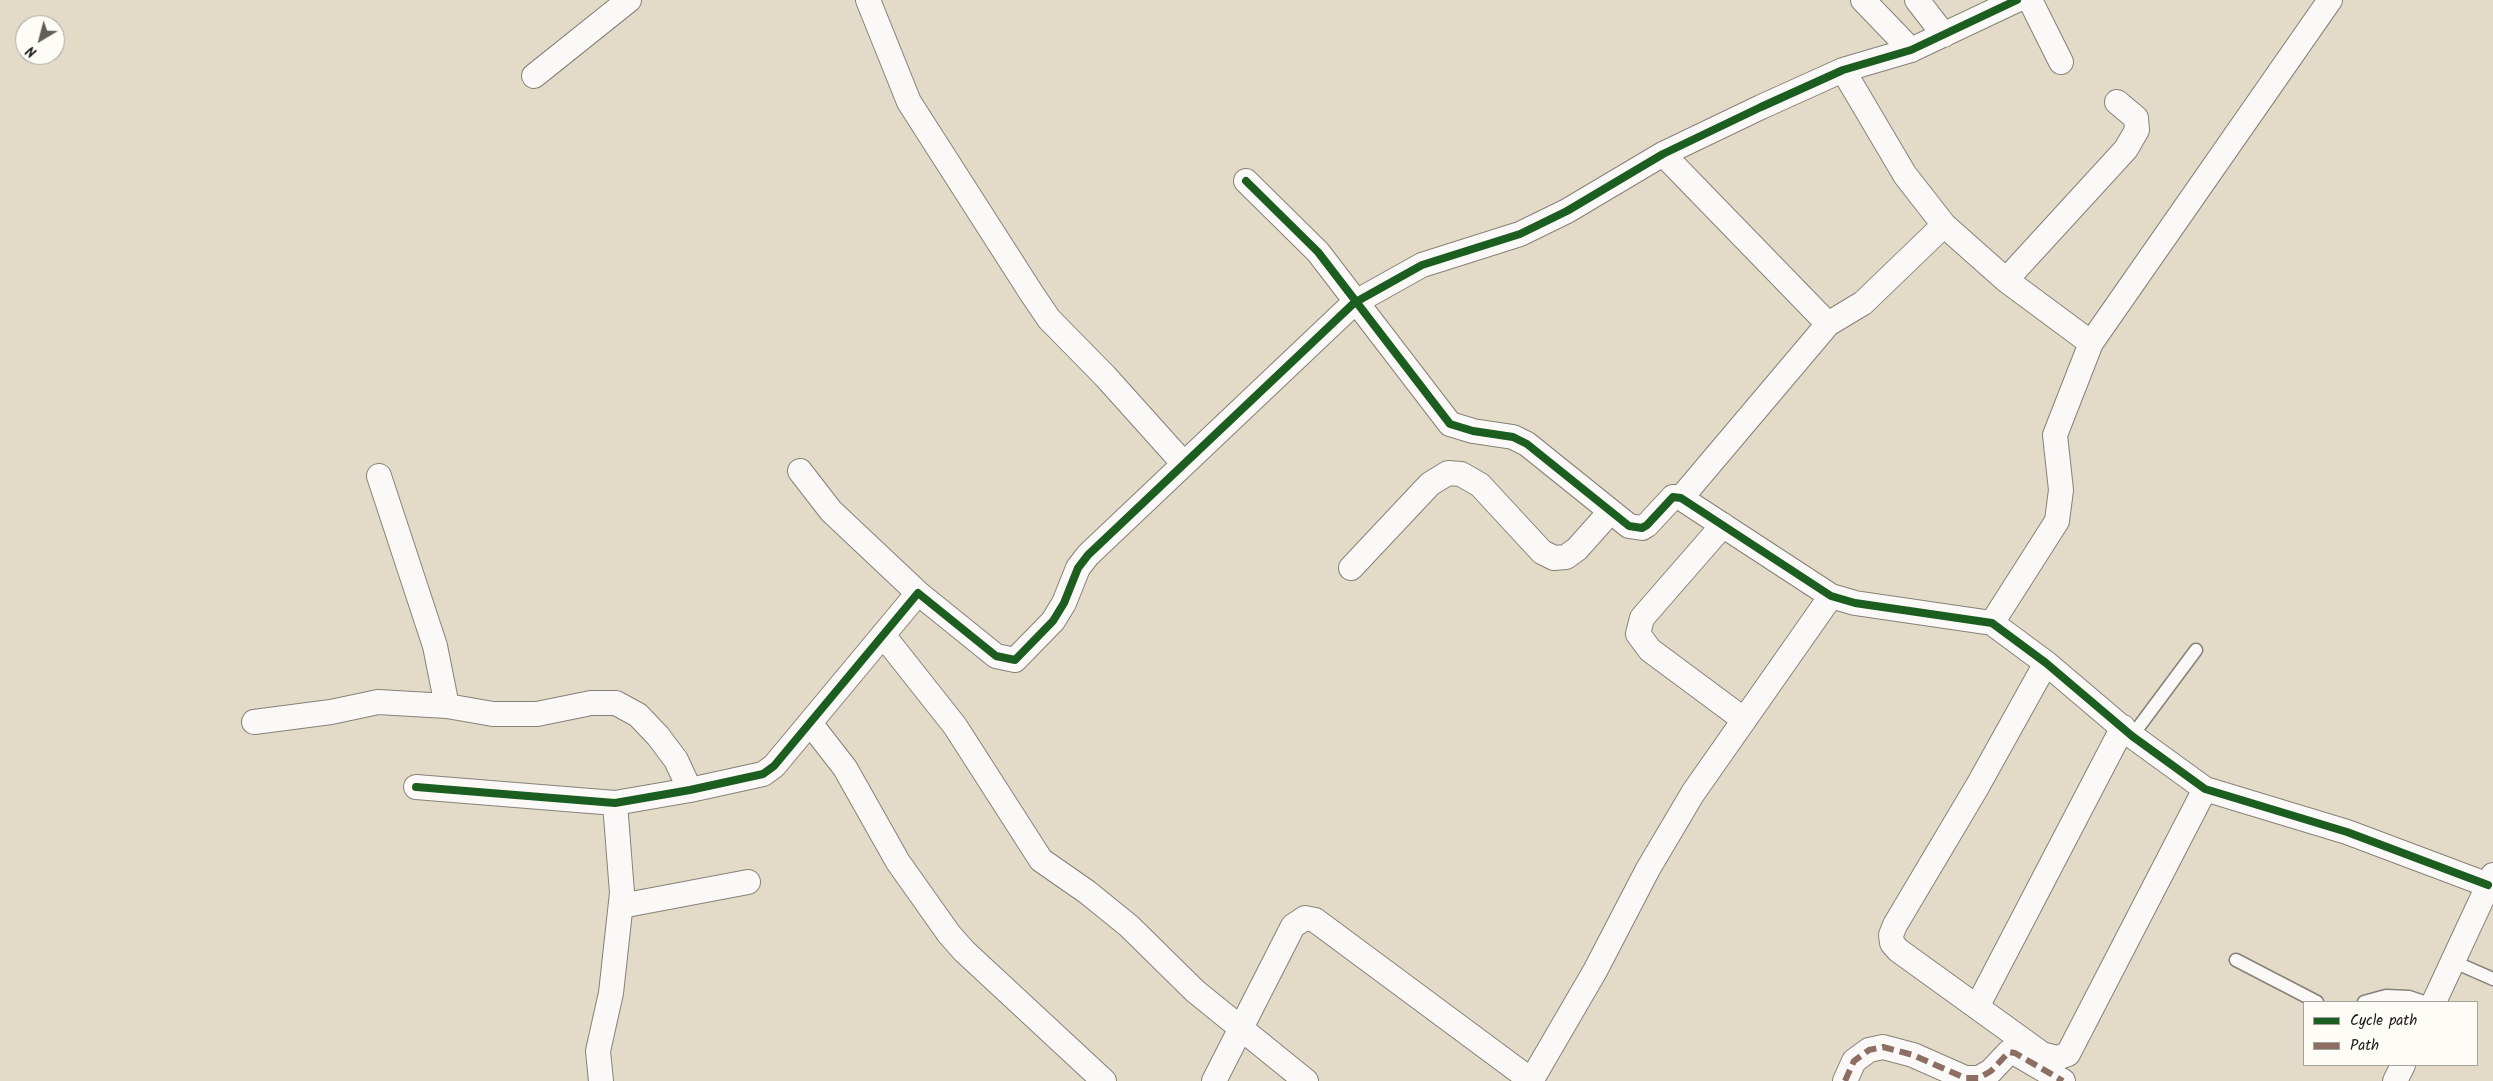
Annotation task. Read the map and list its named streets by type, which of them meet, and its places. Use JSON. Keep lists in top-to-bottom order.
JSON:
{
  "legend": ["Cycle path", "Path"],
  "north": "bottom left"
}
